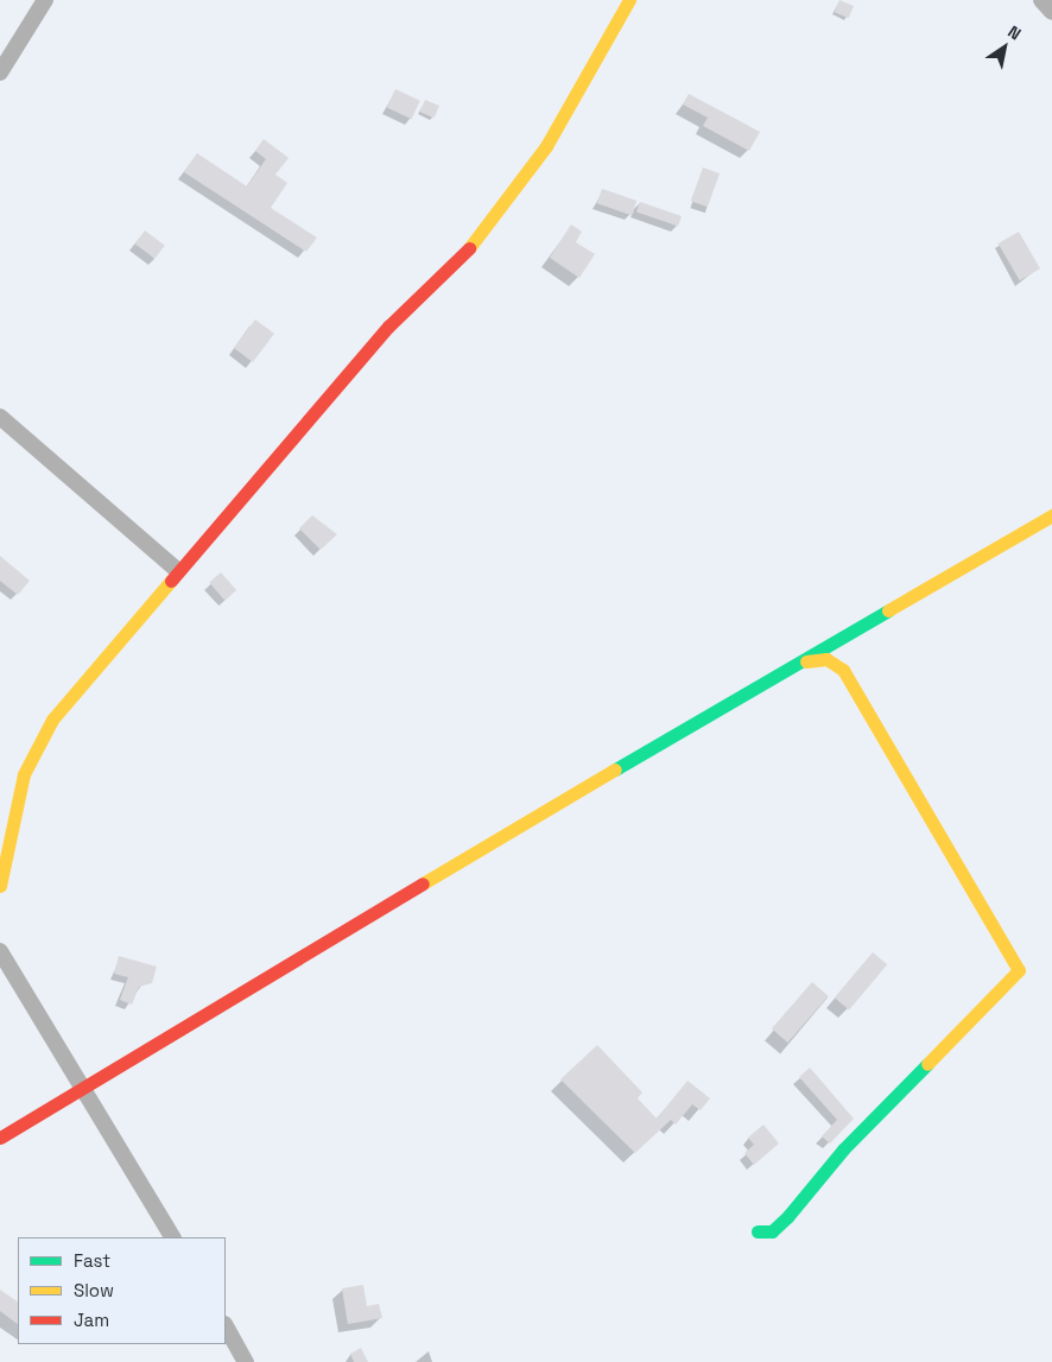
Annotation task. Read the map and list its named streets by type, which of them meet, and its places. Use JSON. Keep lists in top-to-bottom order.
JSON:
{
  "legend": ["Fast", "Slow", "Jam"],
  "north": "top right"
}
